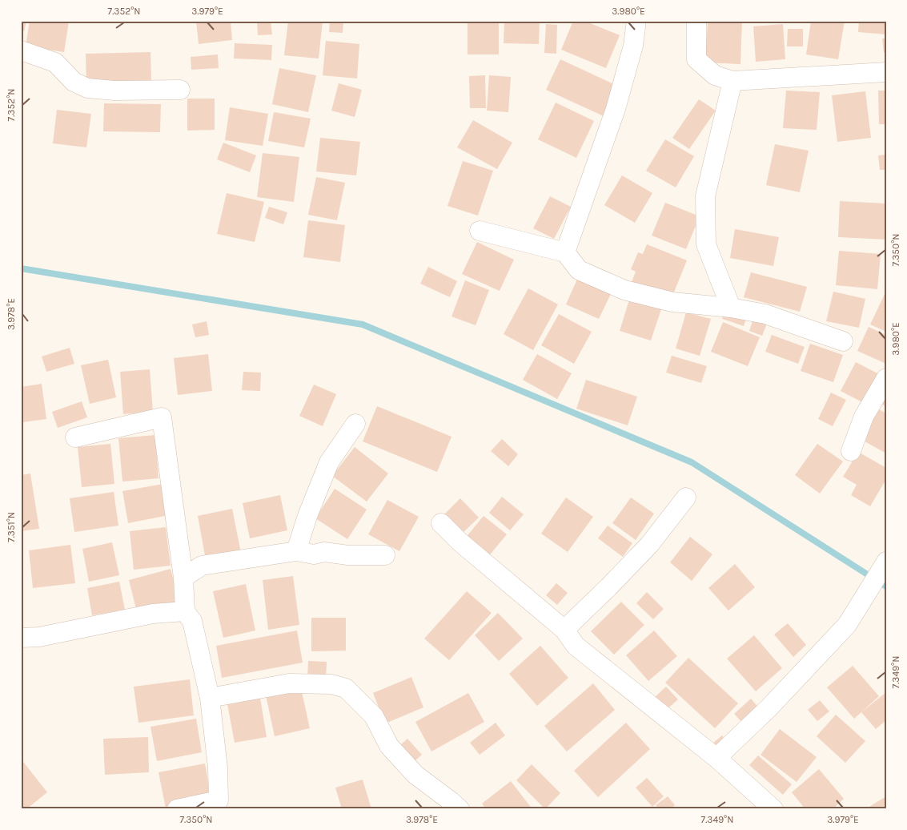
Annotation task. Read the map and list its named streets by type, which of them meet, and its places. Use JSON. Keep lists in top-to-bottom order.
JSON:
{
  "coordinates": [
    "7.352°N",
    "3.979°E",
    "3.980°E",
    "7.350°N",
    "3.978°E",
    "7.351°N",
    "7.349°N"
  ]
}
